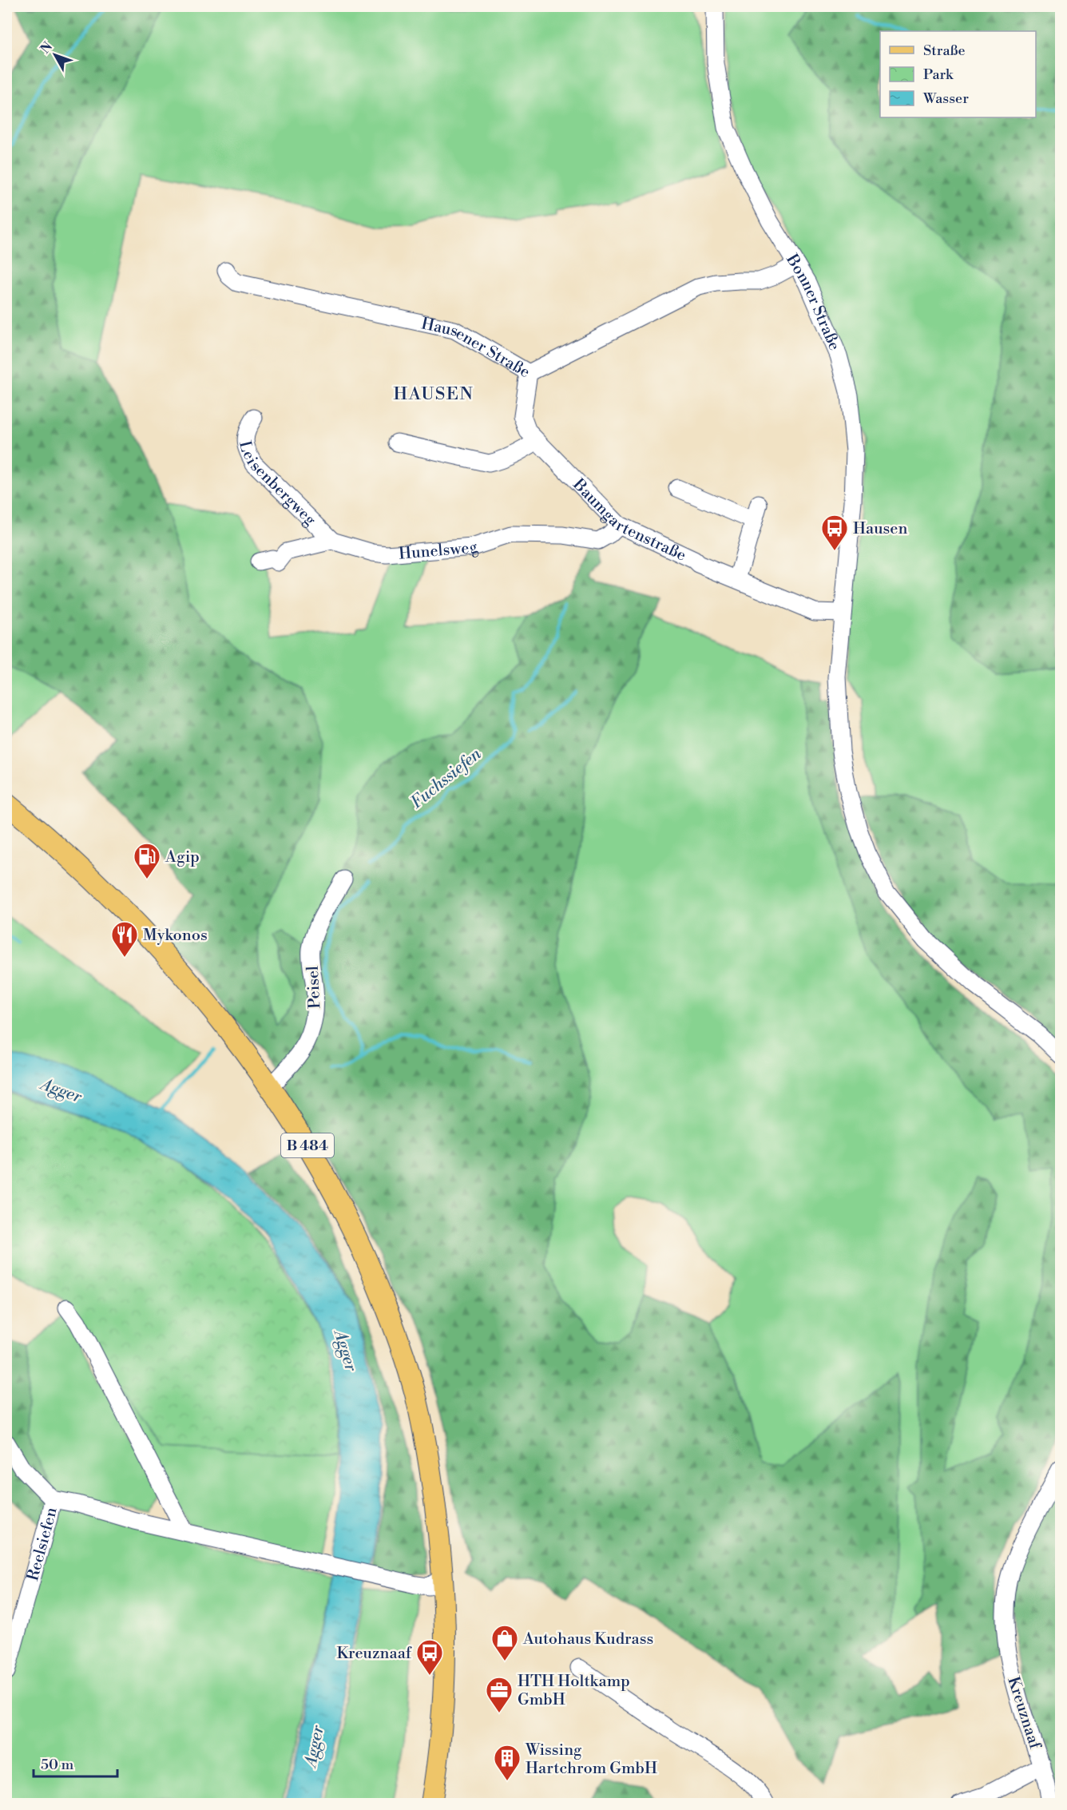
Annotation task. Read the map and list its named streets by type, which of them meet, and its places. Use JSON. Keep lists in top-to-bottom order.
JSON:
{
  "streets": {
    "main road": ["B 484"],
    "street": [
      "Bonner Straße",
      "Hausener Straße",
      "Leisenbergweg",
      "Baumgartenstraße",
      "Hunelsweg",
      "Peisel",
      "Reelsiefen",
      "Kreuznaaf"
    ]
  },
  "crossings": [
    ["Bonner Straße", "Hausener Straße"],
    ["Bonner Straße", "Baumgartenstraße"],
    ["Hausener Straße", "Baumgartenstraße"],
    ["Leisenbergweg", "Hunelsweg"],
    ["Baumgartenstraße", "Hunelsweg"],
    ["Peisel", "B 484"]
  ],
  "districts": ["HAUSEN"],
  "water": ["Fuchssiefen", "Agger"],
  "places": {
    "bus stop": ["Hausen", "Kreuznaaf"],
    "fuel station": ["Agip"],
    "restaurant": ["Mykonos"],
    "shop": ["Autohaus Kudrass"],
    "office": ["HTH Holtkamp GmbH"],
    "building": ["Wissing Hartchrom GmbH"]
  },
  "legend": ["Straße", "Park", "Wasser"],
  "scale_bar": "50 m",
  "north": "top left"
}
